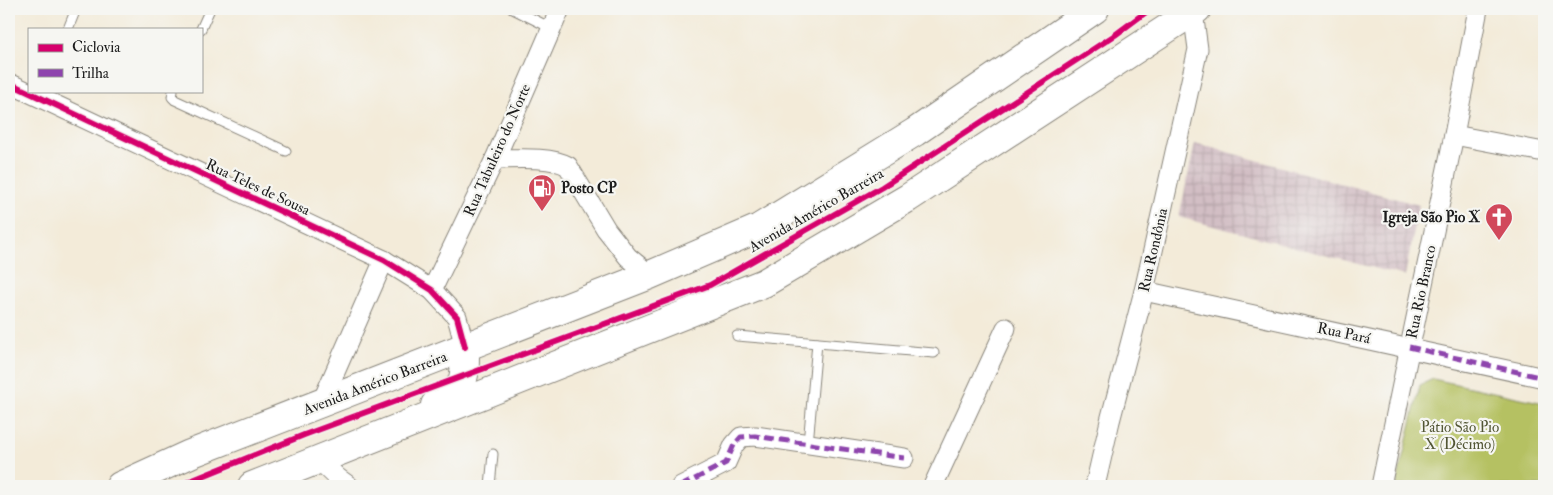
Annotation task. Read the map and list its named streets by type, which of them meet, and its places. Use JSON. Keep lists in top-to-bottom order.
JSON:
{
  "streets": {
    "main road": ["Avenida Américo Barreira"],
    "street": [
      "Rua Tabuleiro do Norte",
      "Rua Teles de Sousa",
      "Rua Rondônia",
      "Rua Rio Branco",
      "Rua Pará"
    ]
  },
  "crossings": [
    ["Rua Tabuleiro do Norte", "Rua Teles de Sousa"],
    ["Rua Teles de Sousa", "Avenida Américo Barreira"],
    ["Rua Rondônia", "Rua Pará"],
    ["Rua Rio Branco", "Rua Pará"]
  ],
  "parks": ["Pátio São Pio X (Décimo)"],
  "places": {
    "fuel station": ["Posto CP"],
    "church": ["Igreja São Pio X"]
  },
  "legend": ["Ciclovia", "Trilha"]
}
